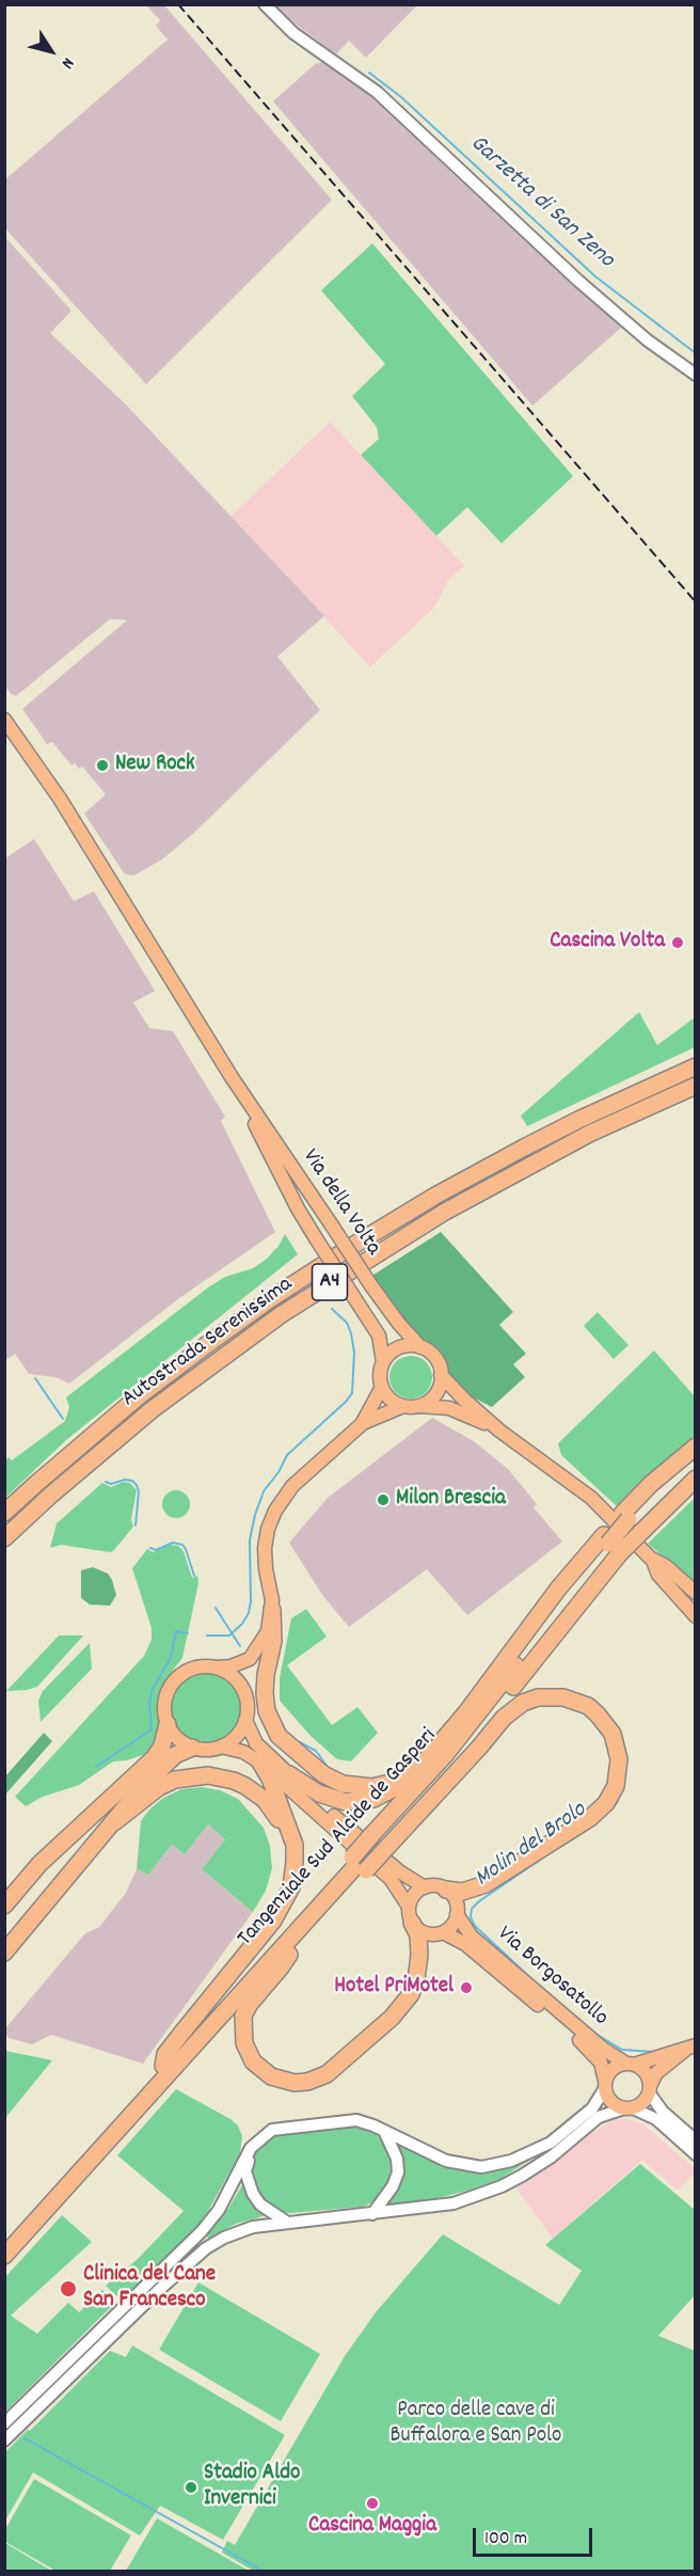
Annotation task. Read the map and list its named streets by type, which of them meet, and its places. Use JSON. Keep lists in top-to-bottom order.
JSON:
{
  "streets": {
    "highway": ["A4", "Autostrada Serenissima", "Tangenziale Sud Alcide de Gasperi"],
    "main road": ["Via della Volta", "Via Borgosatollo"]
  },
  "water": ["Garzetta di San Zeno", "Molin del Brolo"],
  "parks": ["Parco delle cave di Buffalora e San Polo"],
  "places": [
    "New Rock",
    "Cascina Volta",
    "Milon Brescia",
    "Hotel PriMotel",
    "Clinica del Cane San Francesco",
    "Stadio Aldo Invernici",
    "Cascina Maggia"
  ],
  "scale_bar": "100 m",
  "north": "bottom right"
}
